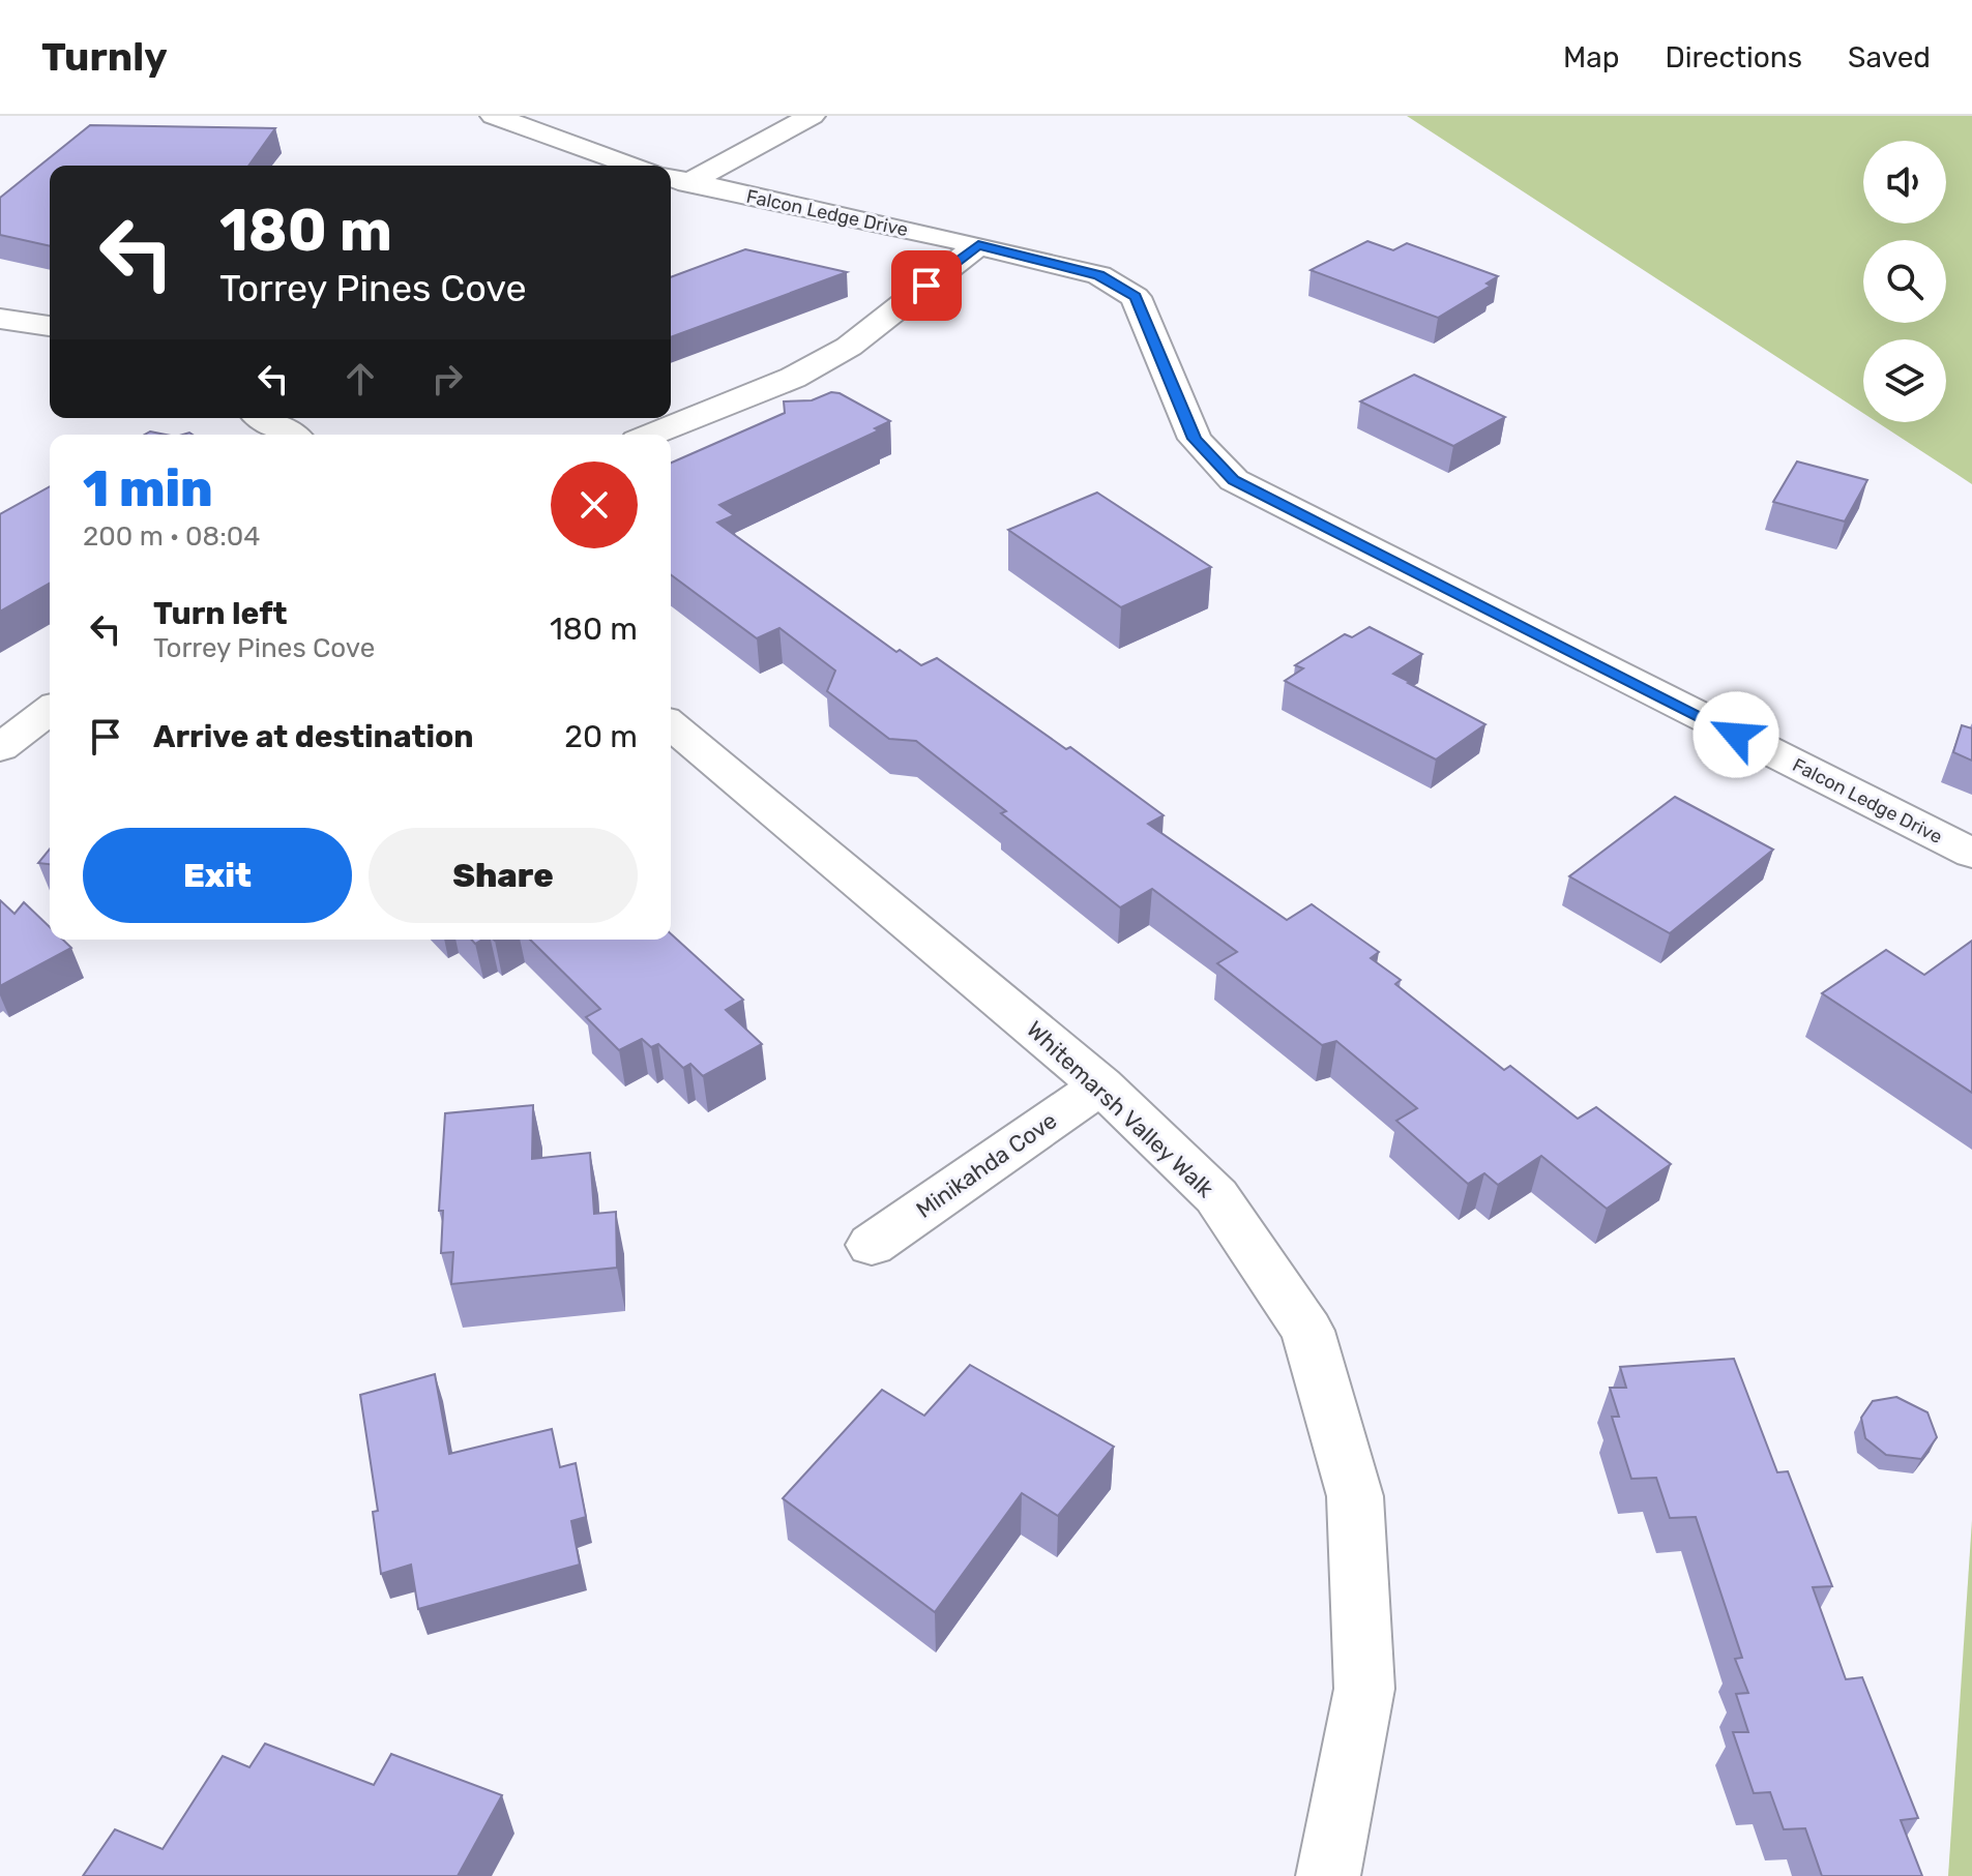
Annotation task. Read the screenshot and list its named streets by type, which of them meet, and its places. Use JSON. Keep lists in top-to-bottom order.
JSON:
{
  "streets": {
    "street": ["Falcon Ledge Drive", "Whitemarsh Valley Walk", "Minikahda Cove"]
  },
  "crossings": [
    ["Whitemarsh Valley Walk", "Minikahda Cove"]
  ],
  "page": {
    "header": "Turnly",
    "nav": ["Map", "Directions", "Saved"],
    "turn": ["180 m", "Torrey Pines Cove"],
    "heading": ["1 min", "200 m · 08:04"],
    "list": [
      {
        "name": "Turn left",
        "note": "Torrey Pines Cove",
        "value": "180 m"
      },
      {
        "name": "Arrive at destination",
        "value": "20 m"
      }
    ],
    "buttons": ["Exit", "Share"]
  }
}
